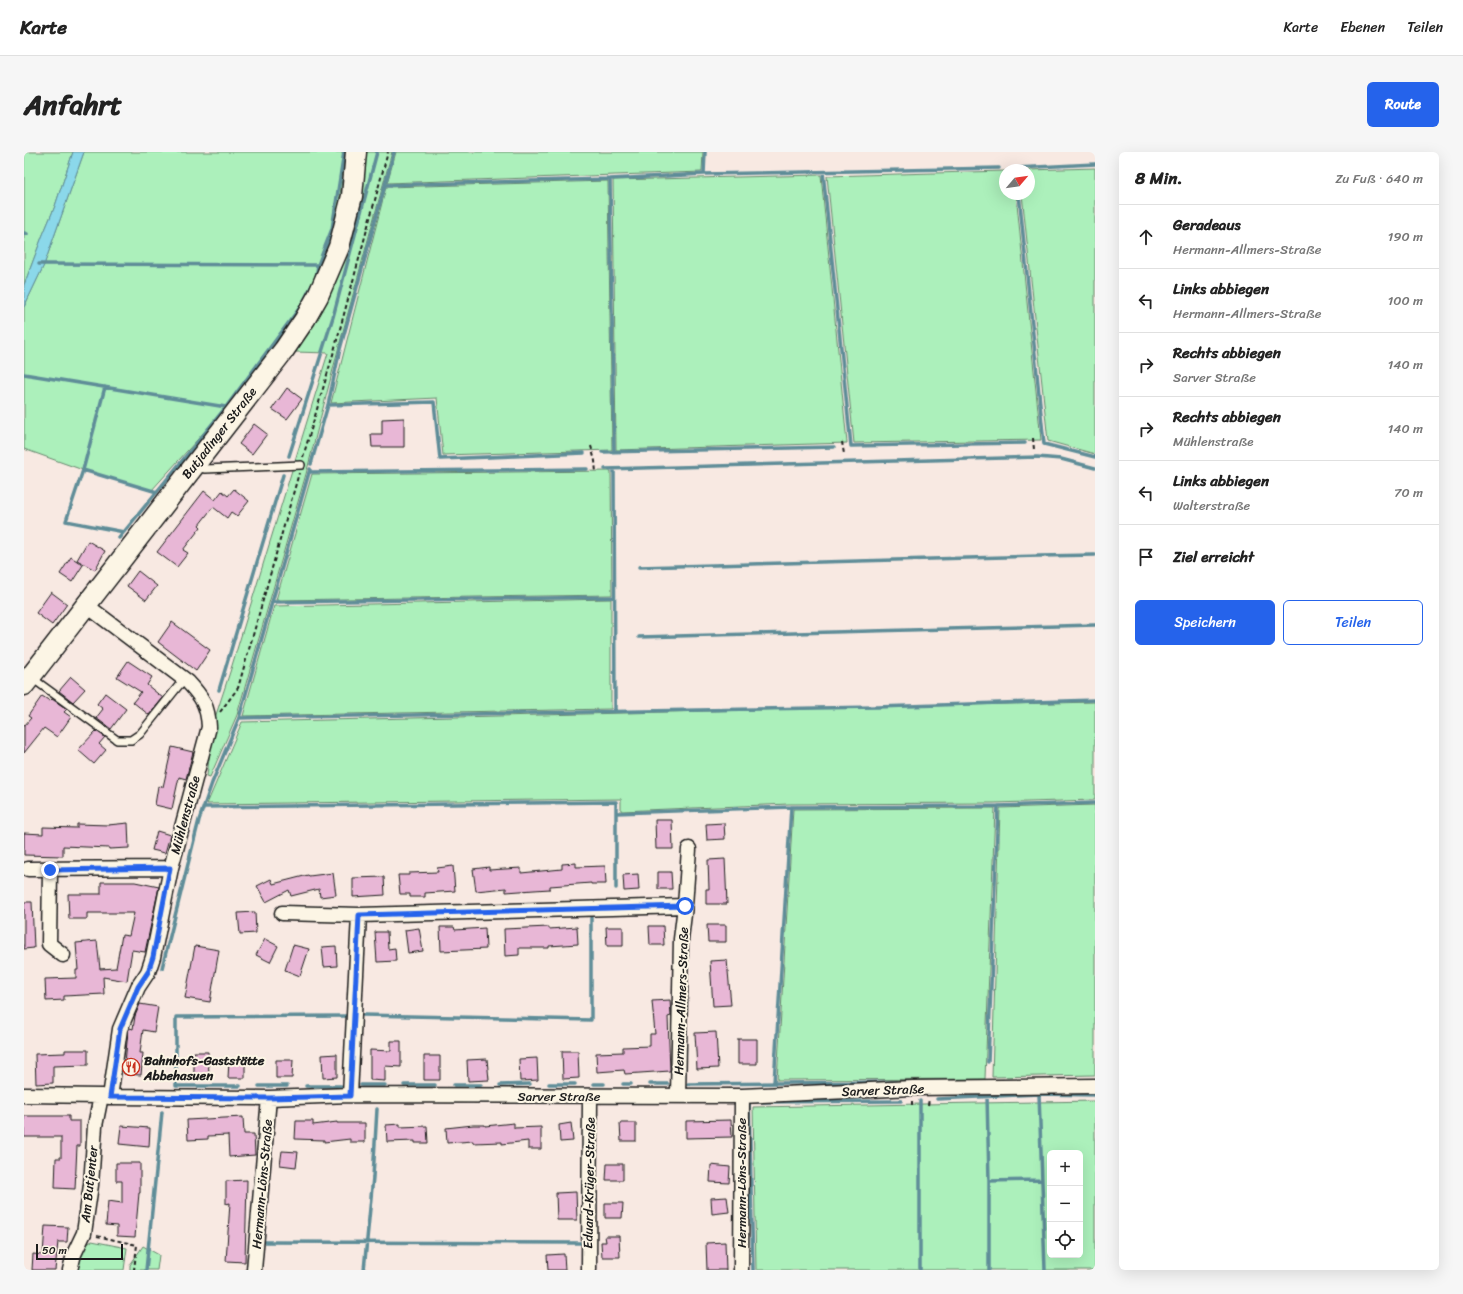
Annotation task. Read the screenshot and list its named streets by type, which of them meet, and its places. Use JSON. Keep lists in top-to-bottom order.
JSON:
{
  "streets": {
    "main road": ["Butjadinger Straße"],
    "street": [
      "Mühlenstraße",
      "Hermann-Allmers-Straße",
      "Sarver Straße",
      "Eduard-Krüger-Straße",
      "Hermann-Löns-Straße",
      "Am Butjenter"
    ]
  },
  "crossings": [
    ["Butjadinger Straße", "Mühlenstraße"],
    ["Mühlenstraße", "Sarver Straße"],
    ["Mühlenstraße", "Am Butjenter"],
    ["Hermann-Allmers-Straße", "Sarver Straße"],
    ["Sarver Straße", "Eduard-Krüger-Straße"],
    ["Sarver Straße", "Hermann-Löns-Straße"],
    ["Sarver Straße", "Am Butjenter"]
  ],
  "places": {
    "restaurant": ["Bahnhofs-Gaststätte Abbehasuen"]
  },
  "scale_bar": "50 m",
  "north": "top right",
  "page": {
    "header": "Karte",
    "nav": ["Karte", "Ebenen", "Teilen"],
    "title": "Anfahrt",
    "buttons": [
      "Route",
      ["Speichern", "Teilen"]
    ],
    "heading": ["8 Min.", "Zu Fuß · 640 m"],
    "list": [
      ["Geradeaus", "Hermann-Allmers-Straße", "190 m"],
      ["Links abbiegen", "Hermann-Allmers-Straße", "100 m"],
      ["Rechts abbiegen", "Sarver Straße", "140 m"],
      ["Rechts abbiegen", "Mühlenstraße", "140 m"],
      ["Links abbiegen", "Walterstraße", "70 m"],
      "Ziel erreicht"
    ],
    "map_buttons": ["+", "−"],
    "scale": "50 m"
  }
}
